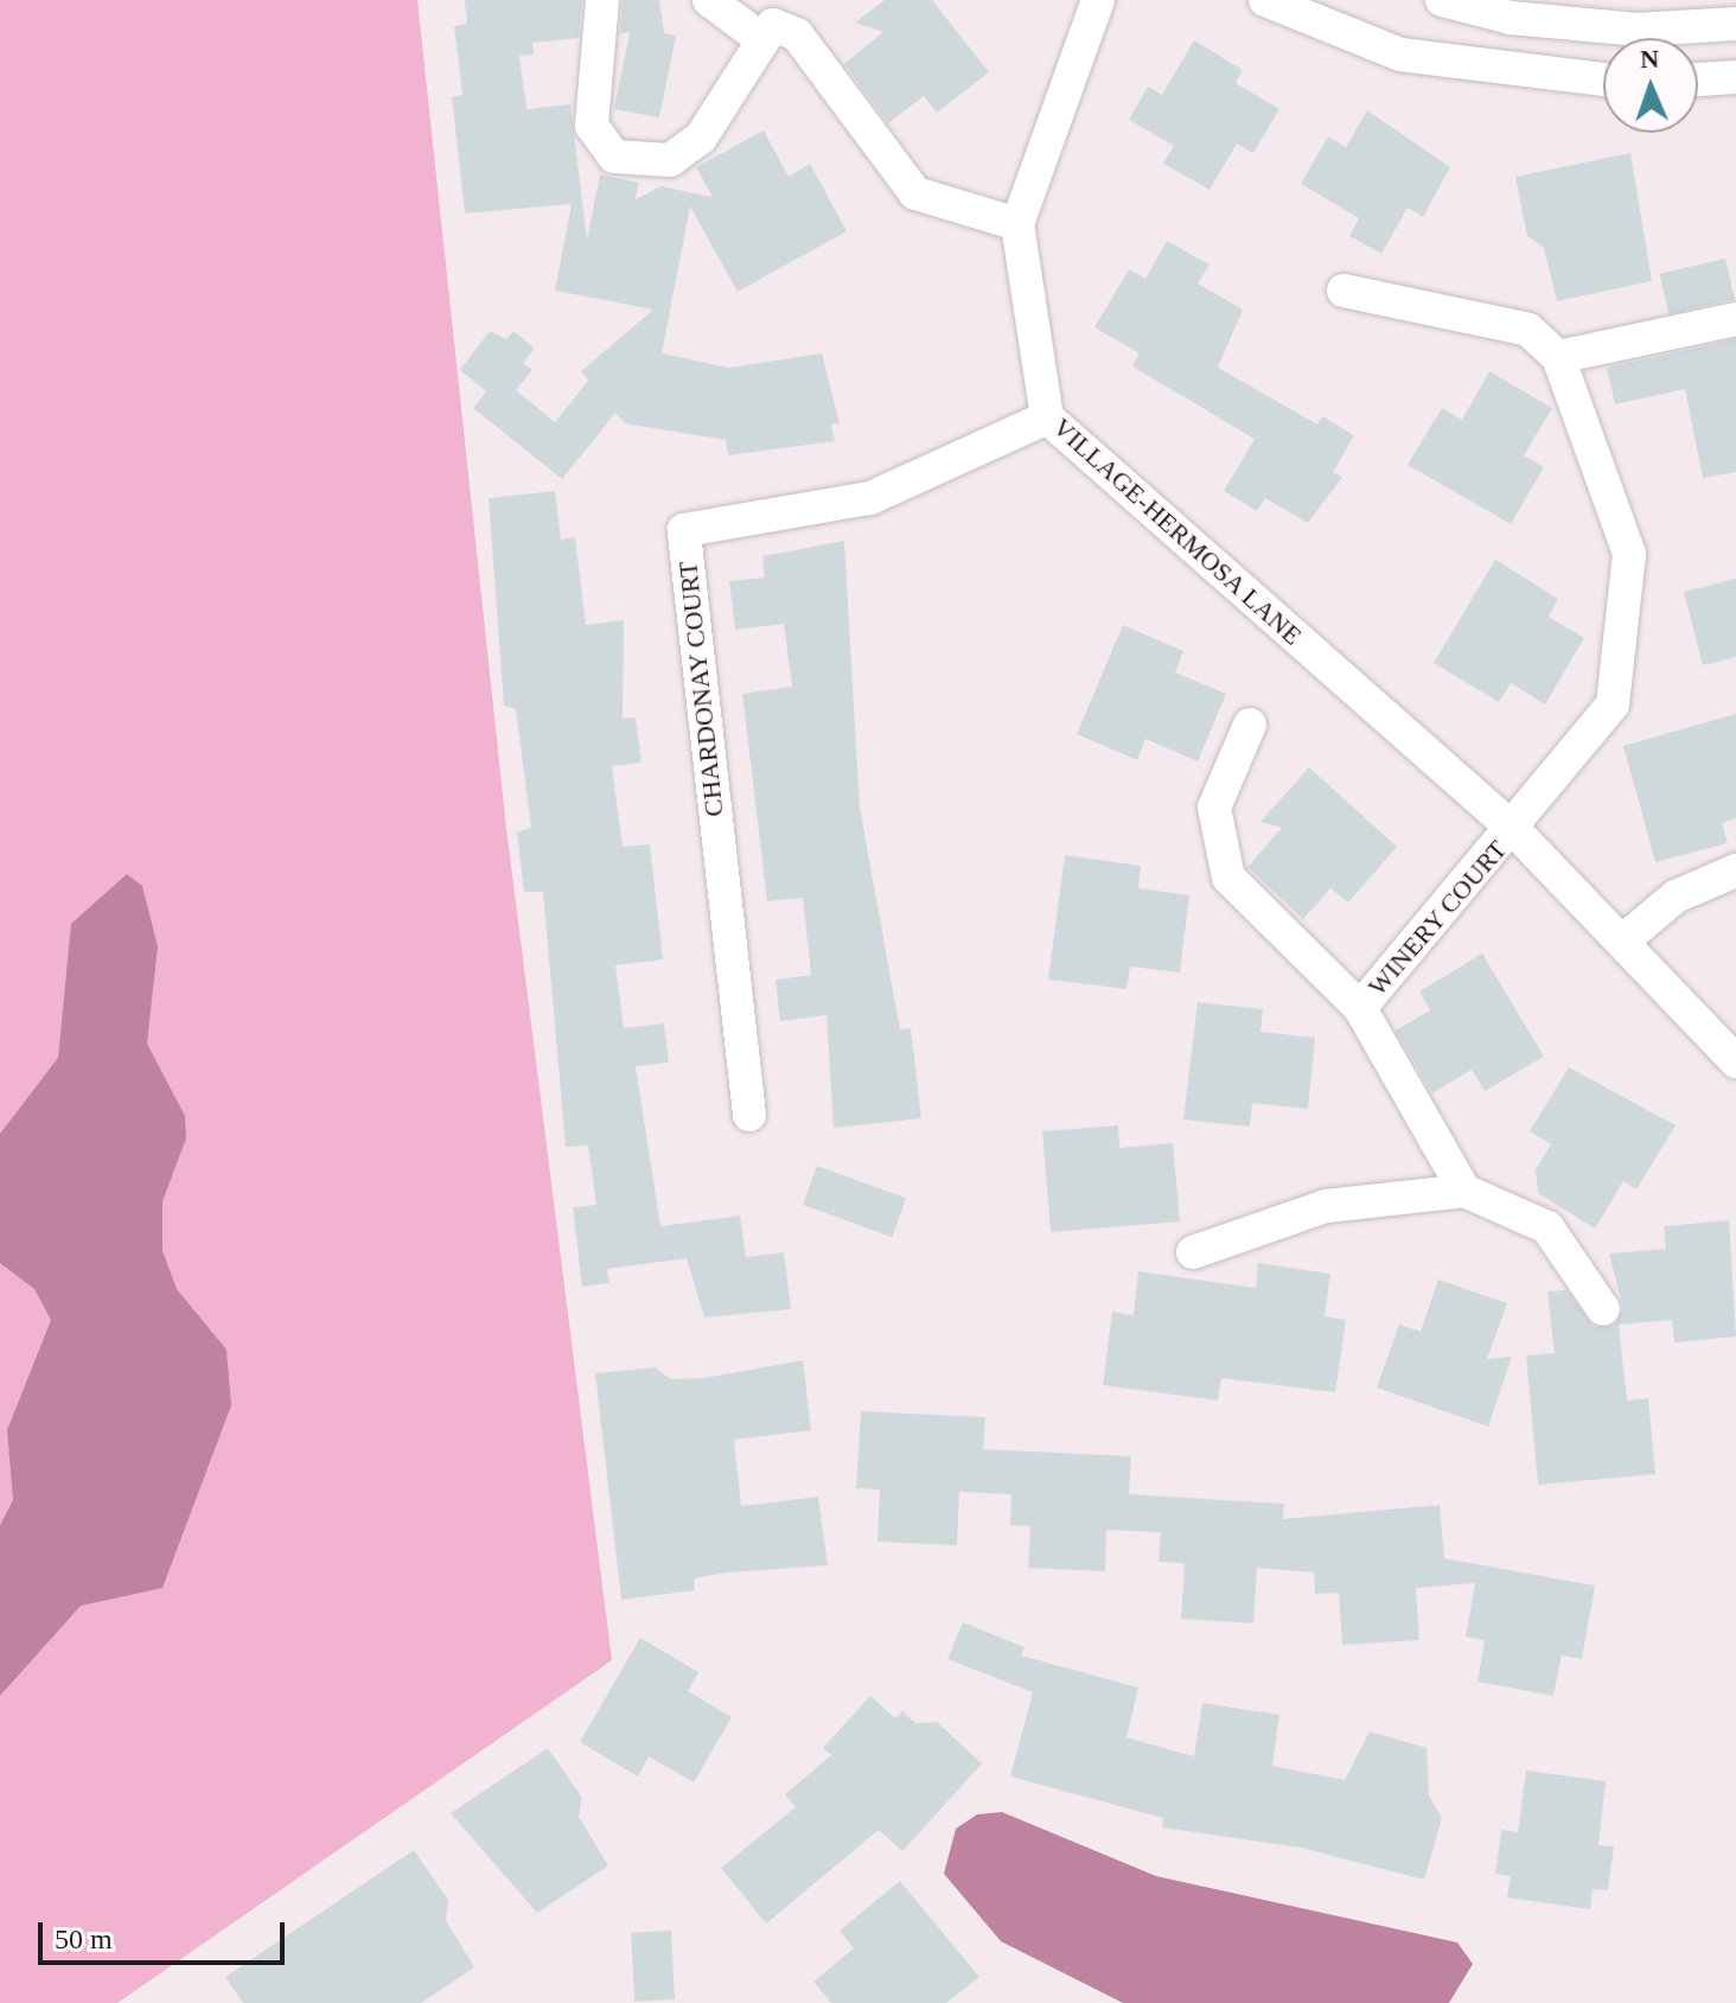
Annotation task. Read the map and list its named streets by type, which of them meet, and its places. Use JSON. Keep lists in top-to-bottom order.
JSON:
{
  "streets": {
    "street": ["VILLAGE-HERMOSA LANE", "CHARDONAY COURT", "WINERY COURT"]
  },
  "crossings": [
    ["VILLAGE-HERMOSA LANE", "CHARDONAY COURT"],
    ["VILLAGE-HERMOSA LANE", "WINERY COURT"]
  ],
  "scale_bar": "50 m",
  "north": "top"
}
